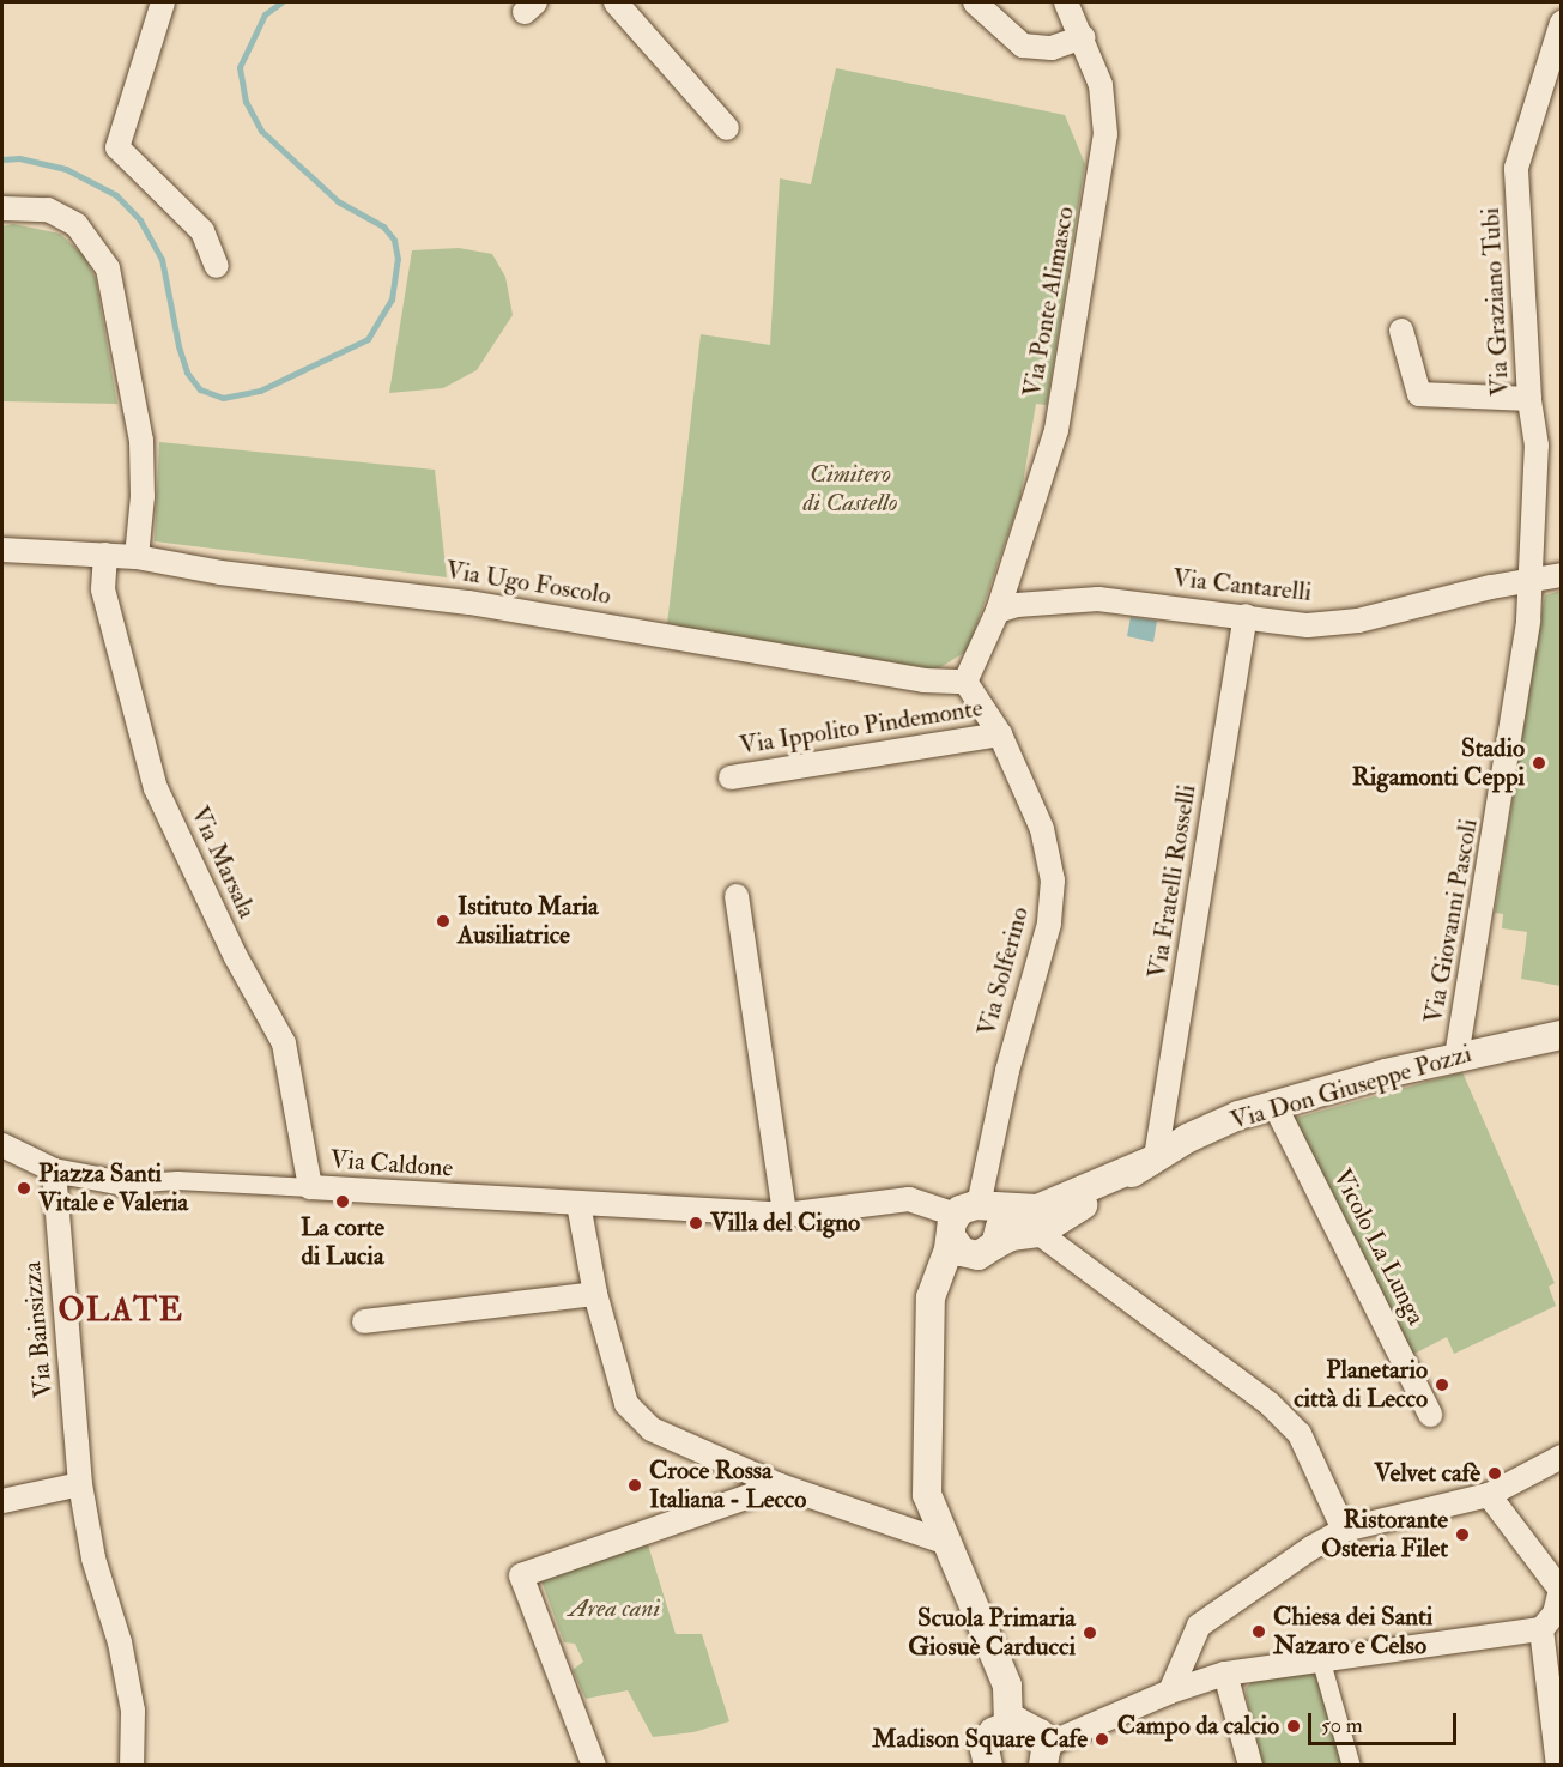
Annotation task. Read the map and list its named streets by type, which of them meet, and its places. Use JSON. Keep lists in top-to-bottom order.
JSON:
{
  "streets": {
    "street": [
      "Via Ponte Alimasco",
      "Via Graziano Tubi",
      "Via Ugo Foscolo",
      "Via Cantarelli",
      "Via Ippolito Pindemonte",
      "Via Marsala",
      "Via Fratelli Rosselli",
      "Via Giovanni Pascoli",
      "Via Solferino",
      "Via Don Giuseppe Pozzi",
      "Via Caldone",
      "Vicolo La Lunga",
      "Via Bainsizza"
    ]
  },
  "crossings": [
    ["Via Ponte Alimasco", "Via Cantarelli"],
    ["Via Graziano Tubi", "Via Cantarelli"],
    ["Via Graziano Tubi", "Via Giovanni Pascoli"],
    ["Via Ugo Foscolo", "Via Marsala"],
    ["Via Ugo Foscolo", "Via Solferino"],
    ["Via Cantarelli", "Via Fratelli Rosselli"],
    ["Via Cantarelli", "Via Giovanni Pascoli"],
    ["Via Ippolito Pindemonte", "Via Solferino"],
    ["Via Marsala", "Via Caldone"],
    ["Via Fratelli Rosselli", "Via Don Giuseppe Pozzi"],
    ["Via Giovanni Pascoli", "Via Don Giuseppe Pozzi"],
    ["Via Solferino", "Via Don Giuseppe Pozzi"],
    ["Via Solferino", "Via Caldone"],
    ["Via Don Giuseppe Pozzi", "Via Caldone"],
    ["Via Don Giuseppe Pozzi", "Vicolo La Lunga"],
    ["Via Caldone", "Via Bainsizza"]
  ],
  "districts": ["OLATE"],
  "parks": ["Cimitero di Castello", "Area cani"],
  "places": [
    "Stadio Rigamonti Ceppi",
    "Istituto Maria Ausiliatrice",
    "Piazza Santi Vitale e Valeria",
    "La corte di Lucia",
    "Villa del Cigno",
    "Planetario città di Lecco",
    "Velvet cafè",
    "Croce Rossa Italiana - Lecco",
    "Ristorante Osteria Filet",
    "Chiesa dei Santi Nazaro e Celso",
    "Scuola Primaria Giosuè Carducci",
    "Campo da calcio",
    "Madison Square Cafe"
  ],
  "scale_bar": "50 m"
}
